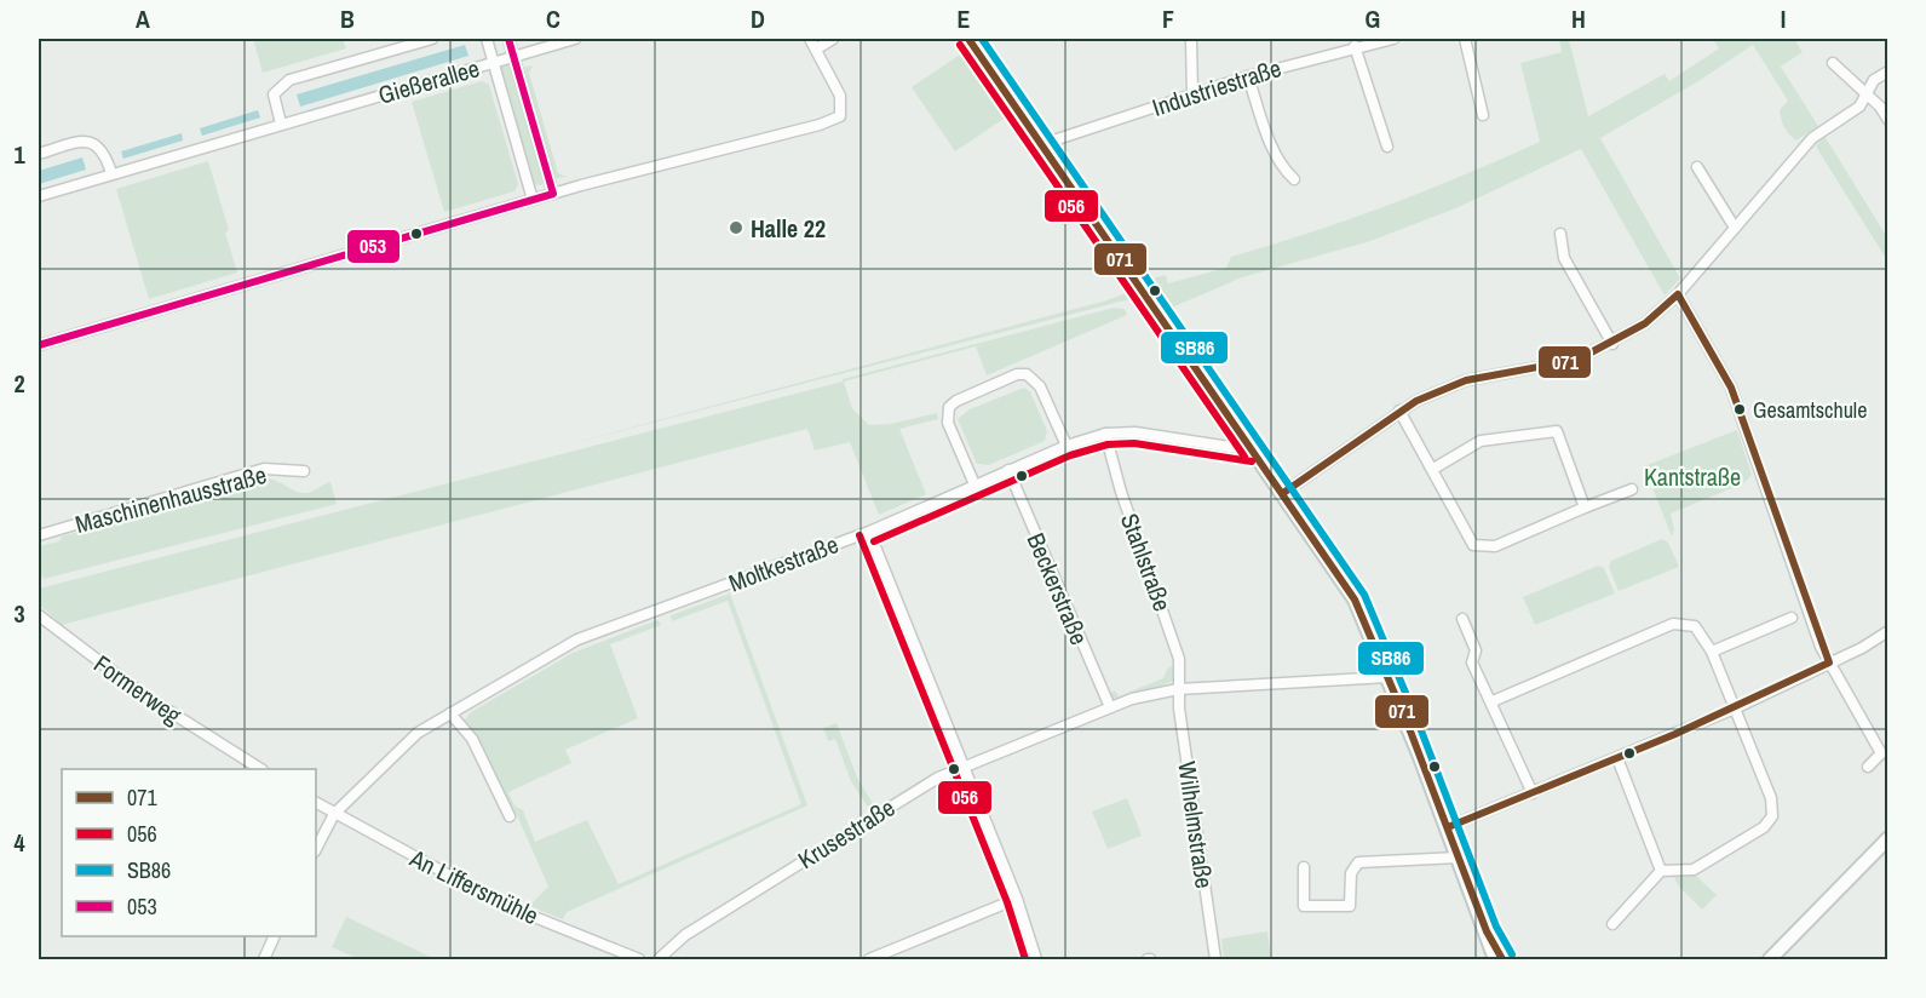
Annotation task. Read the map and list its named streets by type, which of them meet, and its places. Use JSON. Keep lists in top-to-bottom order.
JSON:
{
  "streets": {
    "street": [
      "Gießerallee",
      "Industriestraße",
      "Maschinenhausstraße",
      "Stahlstraße",
      "Moltkestraße",
      "Beckerstraße",
      "Formerweg",
      "Wilhelmstraße",
      "Krusestraße",
      "An Liffersmühle"
    ]
  },
  "crossings": [
    ["Stahlstraße", "Moltkestraße"],
    ["Stahlstraße", "Wilhelmstraße"],
    ["Stahlstraße", "Krusestraße"],
    ["Moltkestraße", "Beckerstraße"],
    ["Moltkestraße", "An Liffersmühle"],
    ["Beckerstraße", "Krusestraße"],
    ["Wilhelmstraße", "Krusestraße"]
  ],
  "parks": ["Kantstraße"],
  "places": ["Halle 22", "Gesamtschule"],
  "lines": [
    "transit line 071",
    "transit line SB86",
    "transit line 053",
    "transit line 056"
  ],
  "legend": [
    "071",
    "056",
    "SB86",
    "053"
  ],
  "grid": {
    "columns": [
      "A",
      "B",
      "C",
      "D",
      "E",
      "F",
      "G",
      "H",
      "I"
    ],
    "rows": [
      "1",
      "2",
      "3",
      "4"
    ]
  }
}
